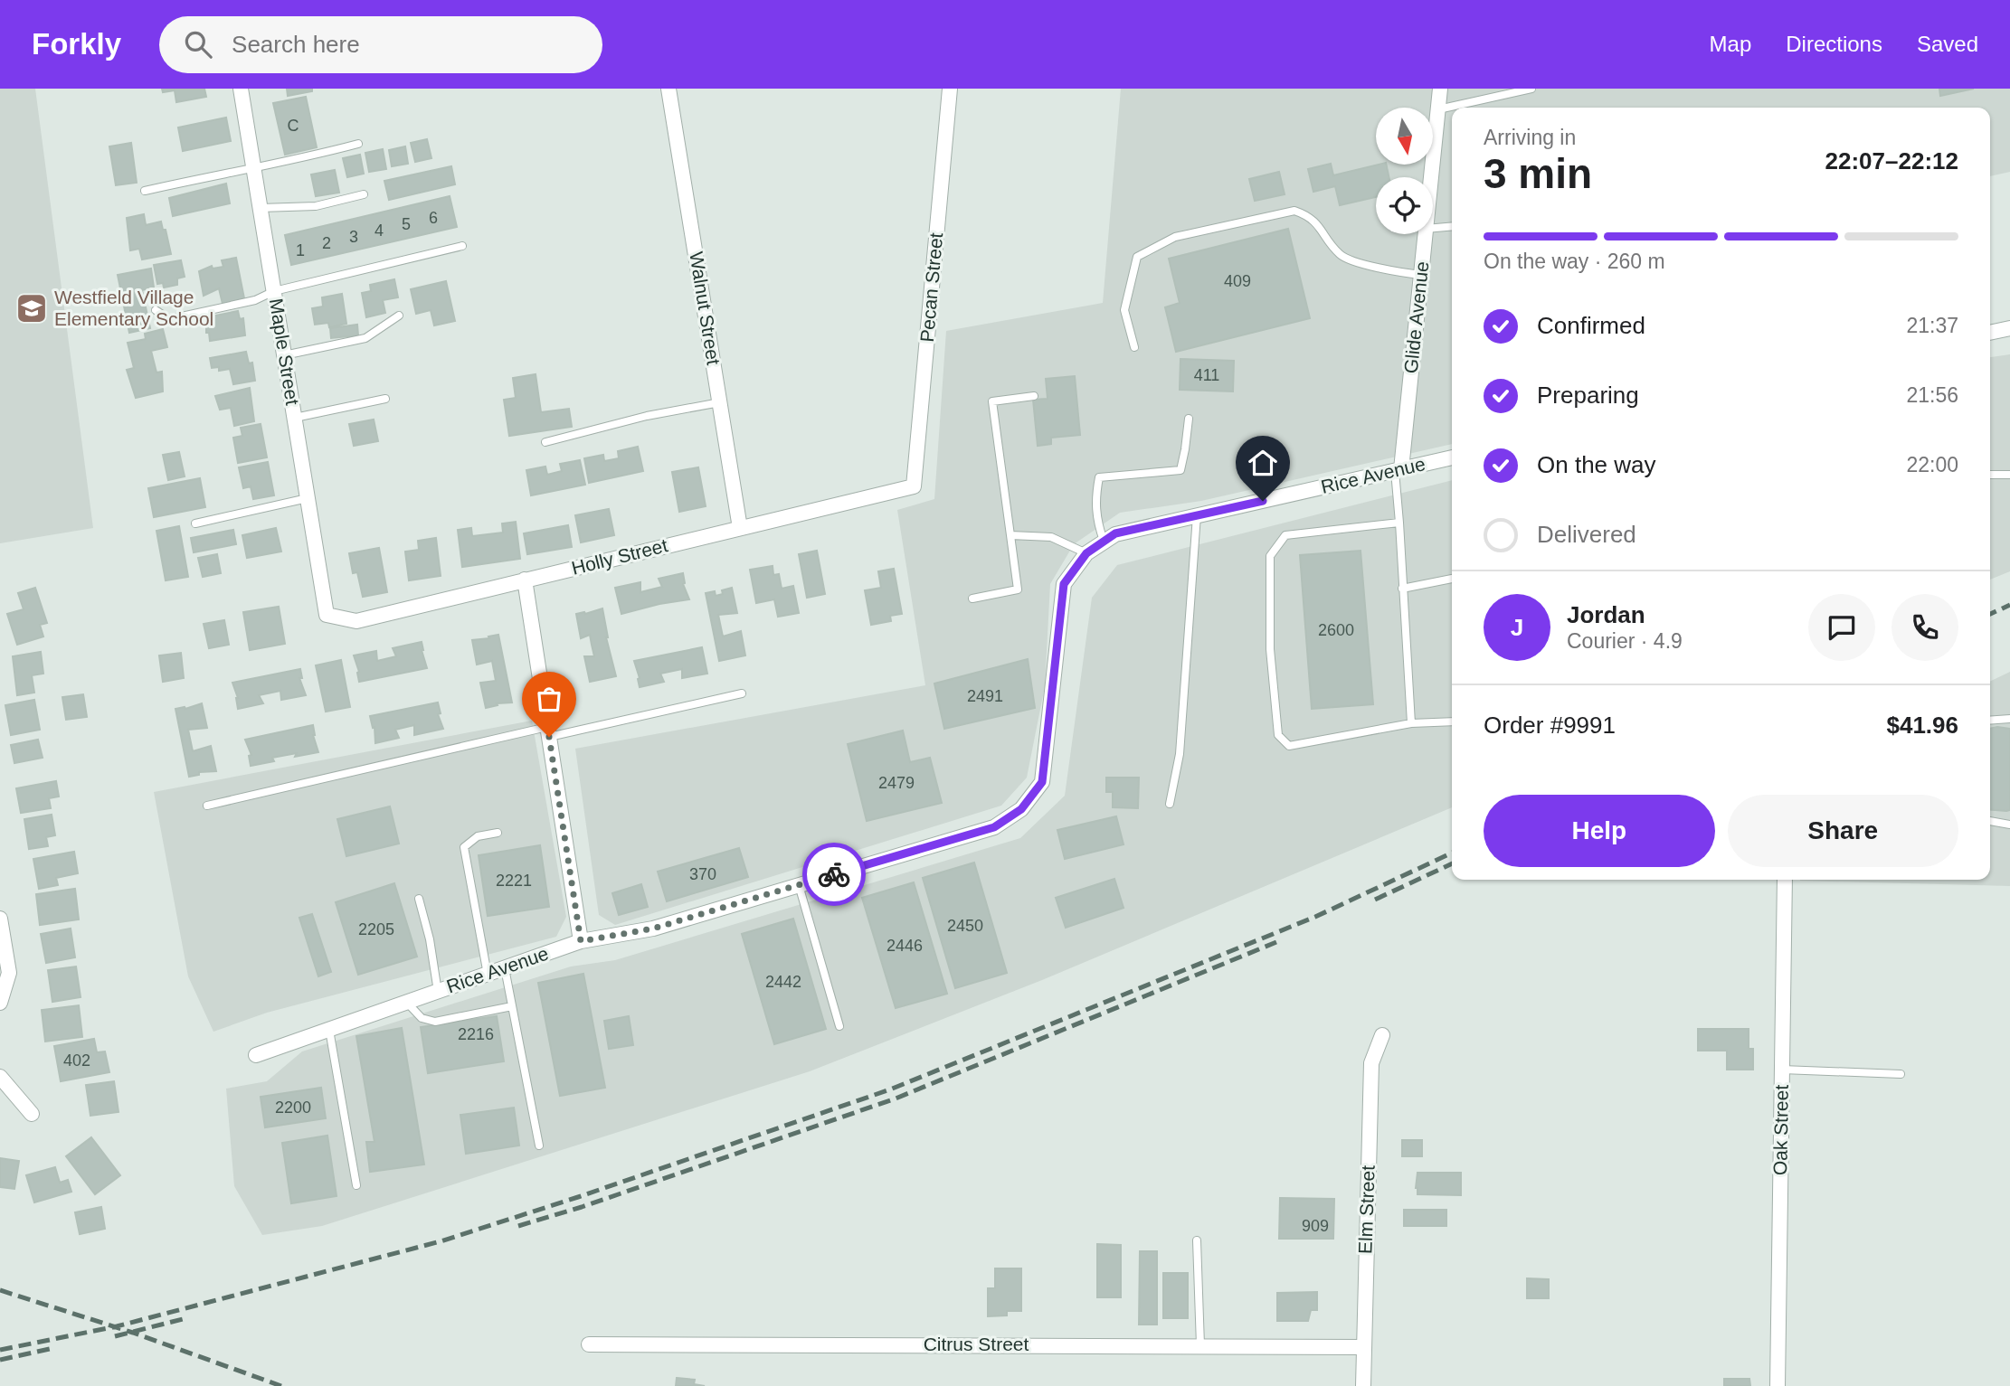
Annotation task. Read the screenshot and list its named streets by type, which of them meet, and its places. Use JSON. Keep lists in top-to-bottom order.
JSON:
{
  "streets": {
    "street": [
      "Pecan Street",
      "Walnut Street",
      "Glide Avenue",
      "Maple Street",
      "Rice Avenue",
      "Holly Street",
      "Oak Street",
      "Elm Street",
      "Citrus Street"
    ]
  },
  "crossings": [
    ["Pecan Street", "Holly Street"],
    ["Walnut Street", "Holly Street"],
    ["Glide Avenue", "Rice Avenue"],
    ["Maple Street", "Holly Street"],
    ["Elm Street", "Citrus Street"]
  ],
  "places": {
    "school or university": ["Westfield Village Elementary School"]
  },
  "house_numbers": [
    "C",
    "6",
    "5",
    "4",
    "3",
    "2",
    "1",
    "409",
    "411",
    "2600",
    "2491",
    "2479",
    "370",
    "2221",
    "2450",
    "2205",
    "2446",
    "2442",
    "2216",
    "402",
    "2200",
    "909"
  ],
  "north": "bottom",
  "page": {
    "header": "Forkly",
    "search": "Search here",
    "nav": ["Map", "Directions", "Saved"],
    "heading": ["3 min", "Arriving in", "22:07–22:12"],
    "panel": [
      "Jordan",
      "Courier · 4.9",
      "Order #9991",
      "$41.96"
    ],
    "bar": "On the way · 260 m",
    "list": [
      ["Confirmed", "21:37"],
      ["Preparing", "21:56"],
      ["On the way", "22:00"],
      "Delivered"
    ],
    "round": "J",
    "buttons": ["Help", "Share"]
  }
}
